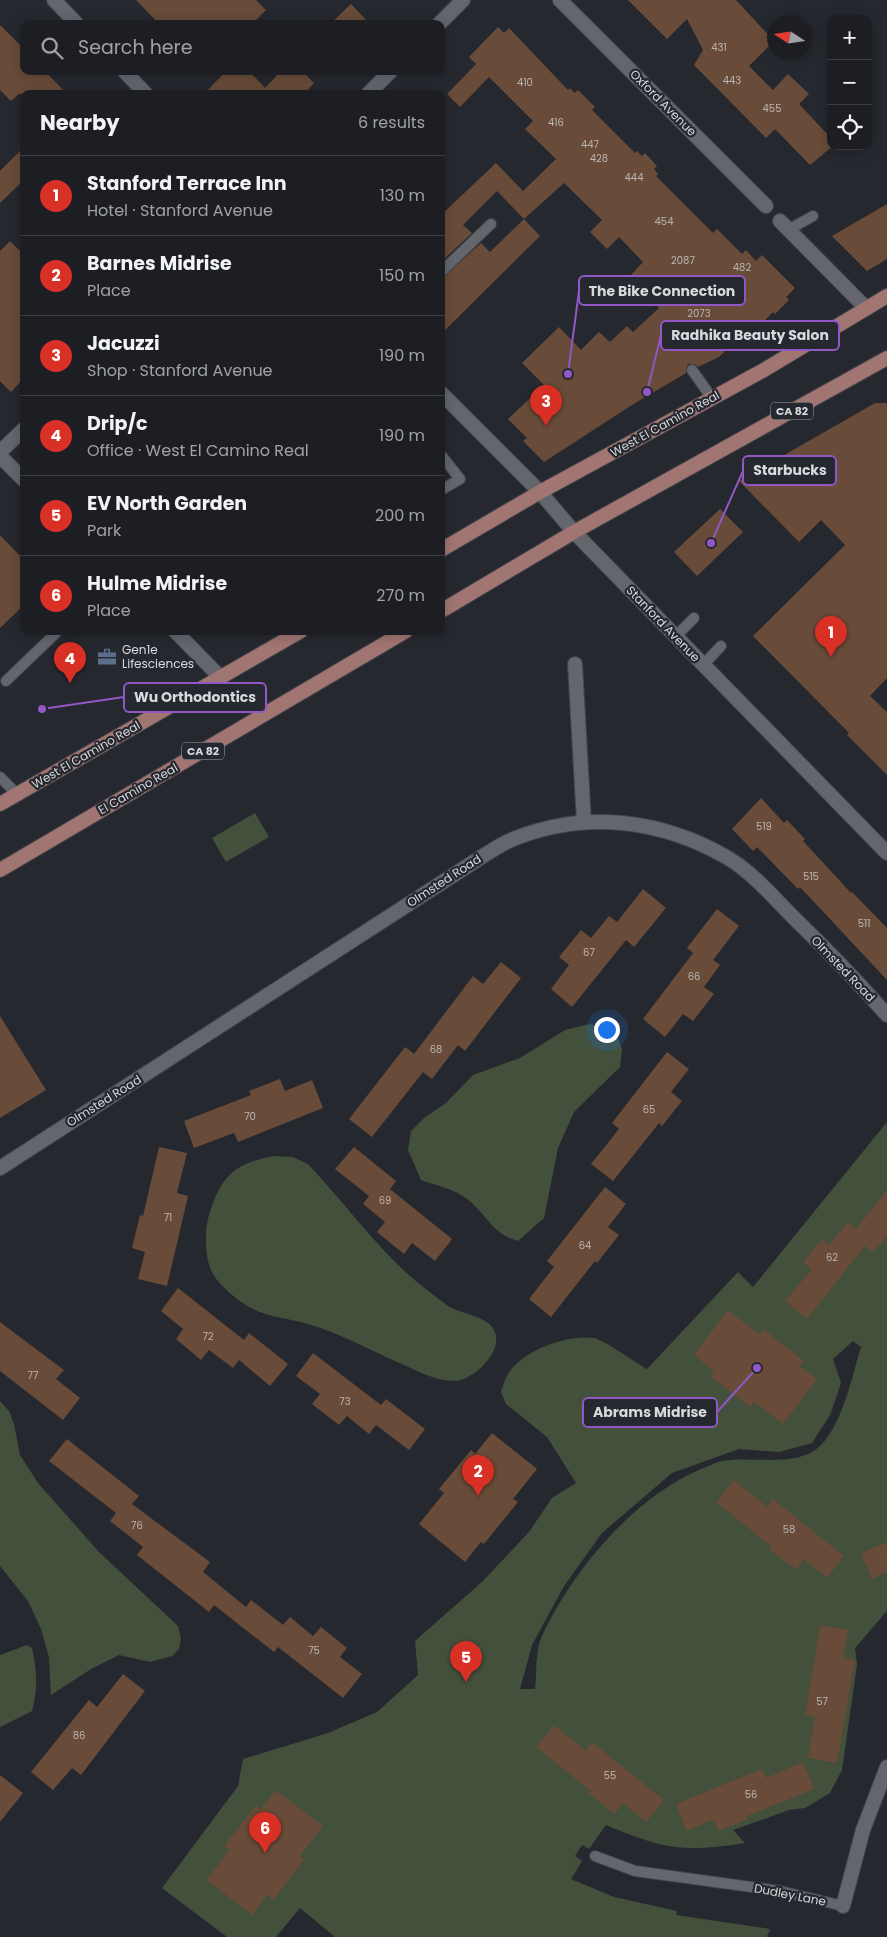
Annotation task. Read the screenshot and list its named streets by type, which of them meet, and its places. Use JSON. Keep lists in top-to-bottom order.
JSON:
{
  "streets": {
    "main road": ["CA 82", "West El Camino Real", "El Camino Real"],
    "street": [
      "Oxford Avenue",
      "Stanford Avenue",
      "Olmsted Road",
      "Dudley Lane"
    ]
  },
  "crossings": [
    ["CA 82", "Stanford Avenue"],
    ["West El Camino Real", "Stanford Avenue"]
  ],
  "places": {
    "other": [
      "The Bike Connection",
      "Radhika Beauty Salon",
      "Starbucks",
      "Wu Orthodontics",
      "Abrams Midrise"
    ],
    "office": ["Gen1e Lifesciences"]
  },
  "house_numbers": [
    "431",
    "443",
    "410",
    "455",
    "416",
    "447",
    "428",
    "444",
    "454",
    "2087",
    "482",
    "2073",
    "519",
    "515",
    "511",
    "67",
    "66",
    "68",
    "65",
    "70",
    "69",
    "71",
    "64",
    "62",
    "72",
    "77",
    "73",
    "76",
    "58",
    "75",
    "57",
    "86",
    "55",
    "56"
  ],
  "north": "left",
  "page": {
    "map_buttons": ["+", "−"],
    "search": "Search here",
    "heading": ["Nearby", "6 results"],
    "list": [
      {
        "mark": "1",
        "name": "Stanford Terrace Inn",
        "note": "Hotel · Stanford Avenue",
        "value": "130 m"
      },
      {
        "mark": "2",
        "name": "Barnes Midrise",
        "note": "Place",
        "value": "150 m"
      },
      {
        "mark": "3",
        "name": "Jacuzzi",
        "note": "Shop · Stanford Avenue",
        "value": "190 m"
      },
      {
        "mark": "4",
        "name": "Drip/c",
        "note": "Office · West El Camino Real",
        "value": "190 m"
      },
      {
        "mark": "5",
        "name": "EV North Garden",
        "note": "Park",
        "value": "200 m"
      },
      {
        "mark": "6",
        "name": "Hulme Midrise",
        "note": "Place",
        "value": "270 m"
      }
    ],
    "pins": [
      "3",
      "1",
      "4",
      "2",
      "5",
      "6"
    ]
  }
}
